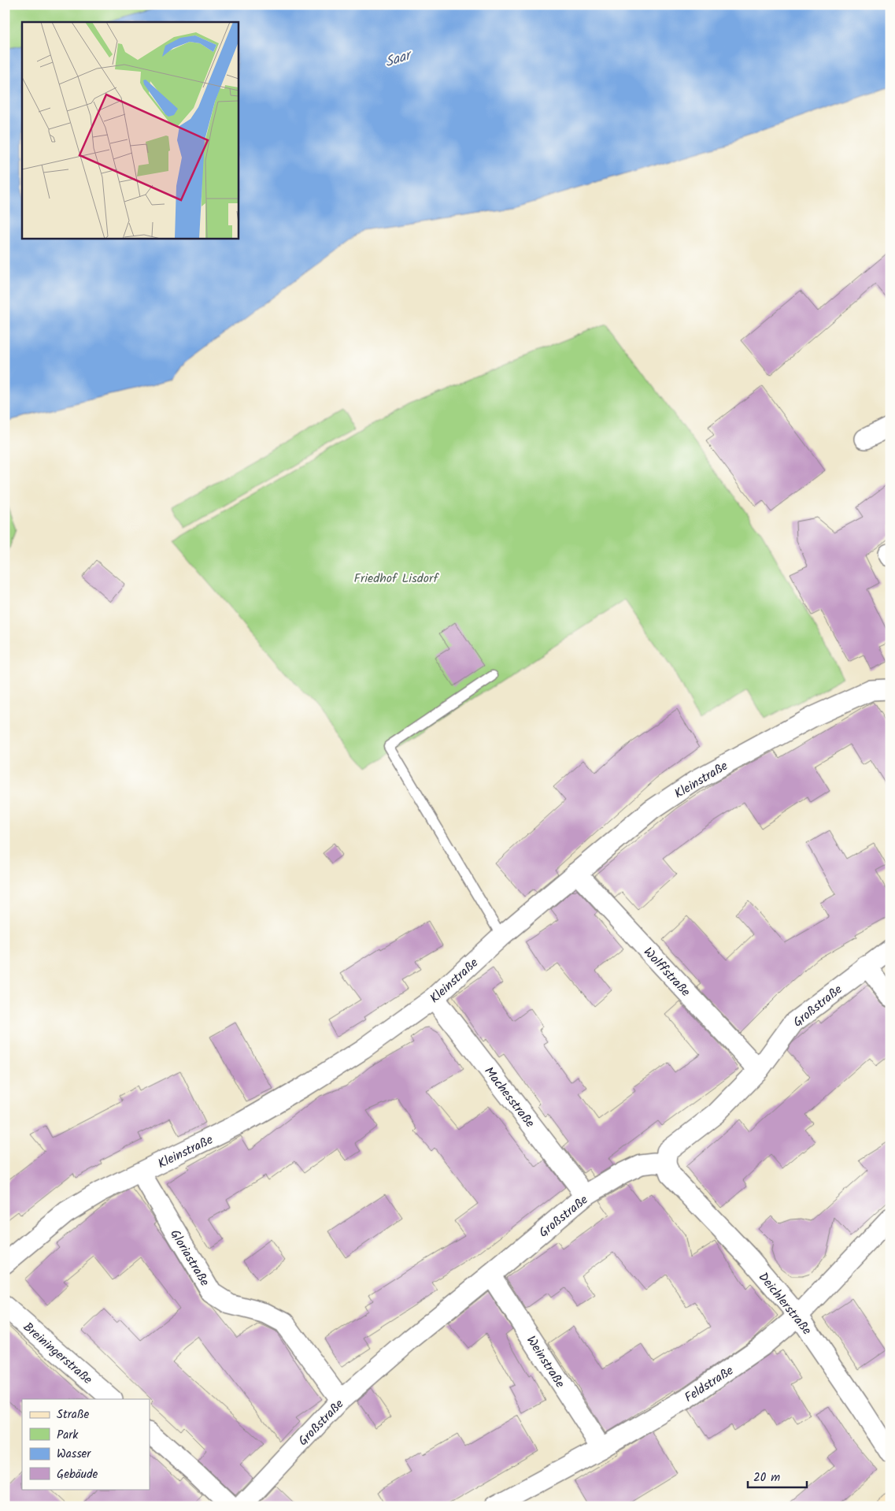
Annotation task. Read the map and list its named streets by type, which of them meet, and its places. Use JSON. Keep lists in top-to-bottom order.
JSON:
{
  "streets": {
    "street": [
      "Kleinstraße",
      "Wolffstraße",
      "Großstraße",
      "Machesstraße",
      "Gloriastraße",
      "Deichlerstraße",
      "Breiningerstraße",
      "Weinstraße",
      "Feldstraße"
    ]
  },
  "crossings": [
    ["Kleinstraße", "Wolffstraße"],
    ["Kleinstraße", "Machesstraße"],
    ["Kleinstraße", "Gloriastraße"],
    ["Wolffstraße", "Großstraße"],
    ["Großstraße", "Machesstraße"],
    ["Großstraße", "Gloriastraße"],
    ["Großstraße", "Deichlerstraße"],
    ["Großstraße", "Weinstraße"],
    ["Deichlerstraße", "Feldstraße"],
    ["Weinstraße", "Feldstraße"]
  ],
  "water": ["Saar"],
  "parks": ["Friedhof Lisdorf"],
  "legend": [
    "Straße",
    "Park",
    "Wasser",
    "Gebäude"
  ],
  "scale_bar": "20 m"
}
